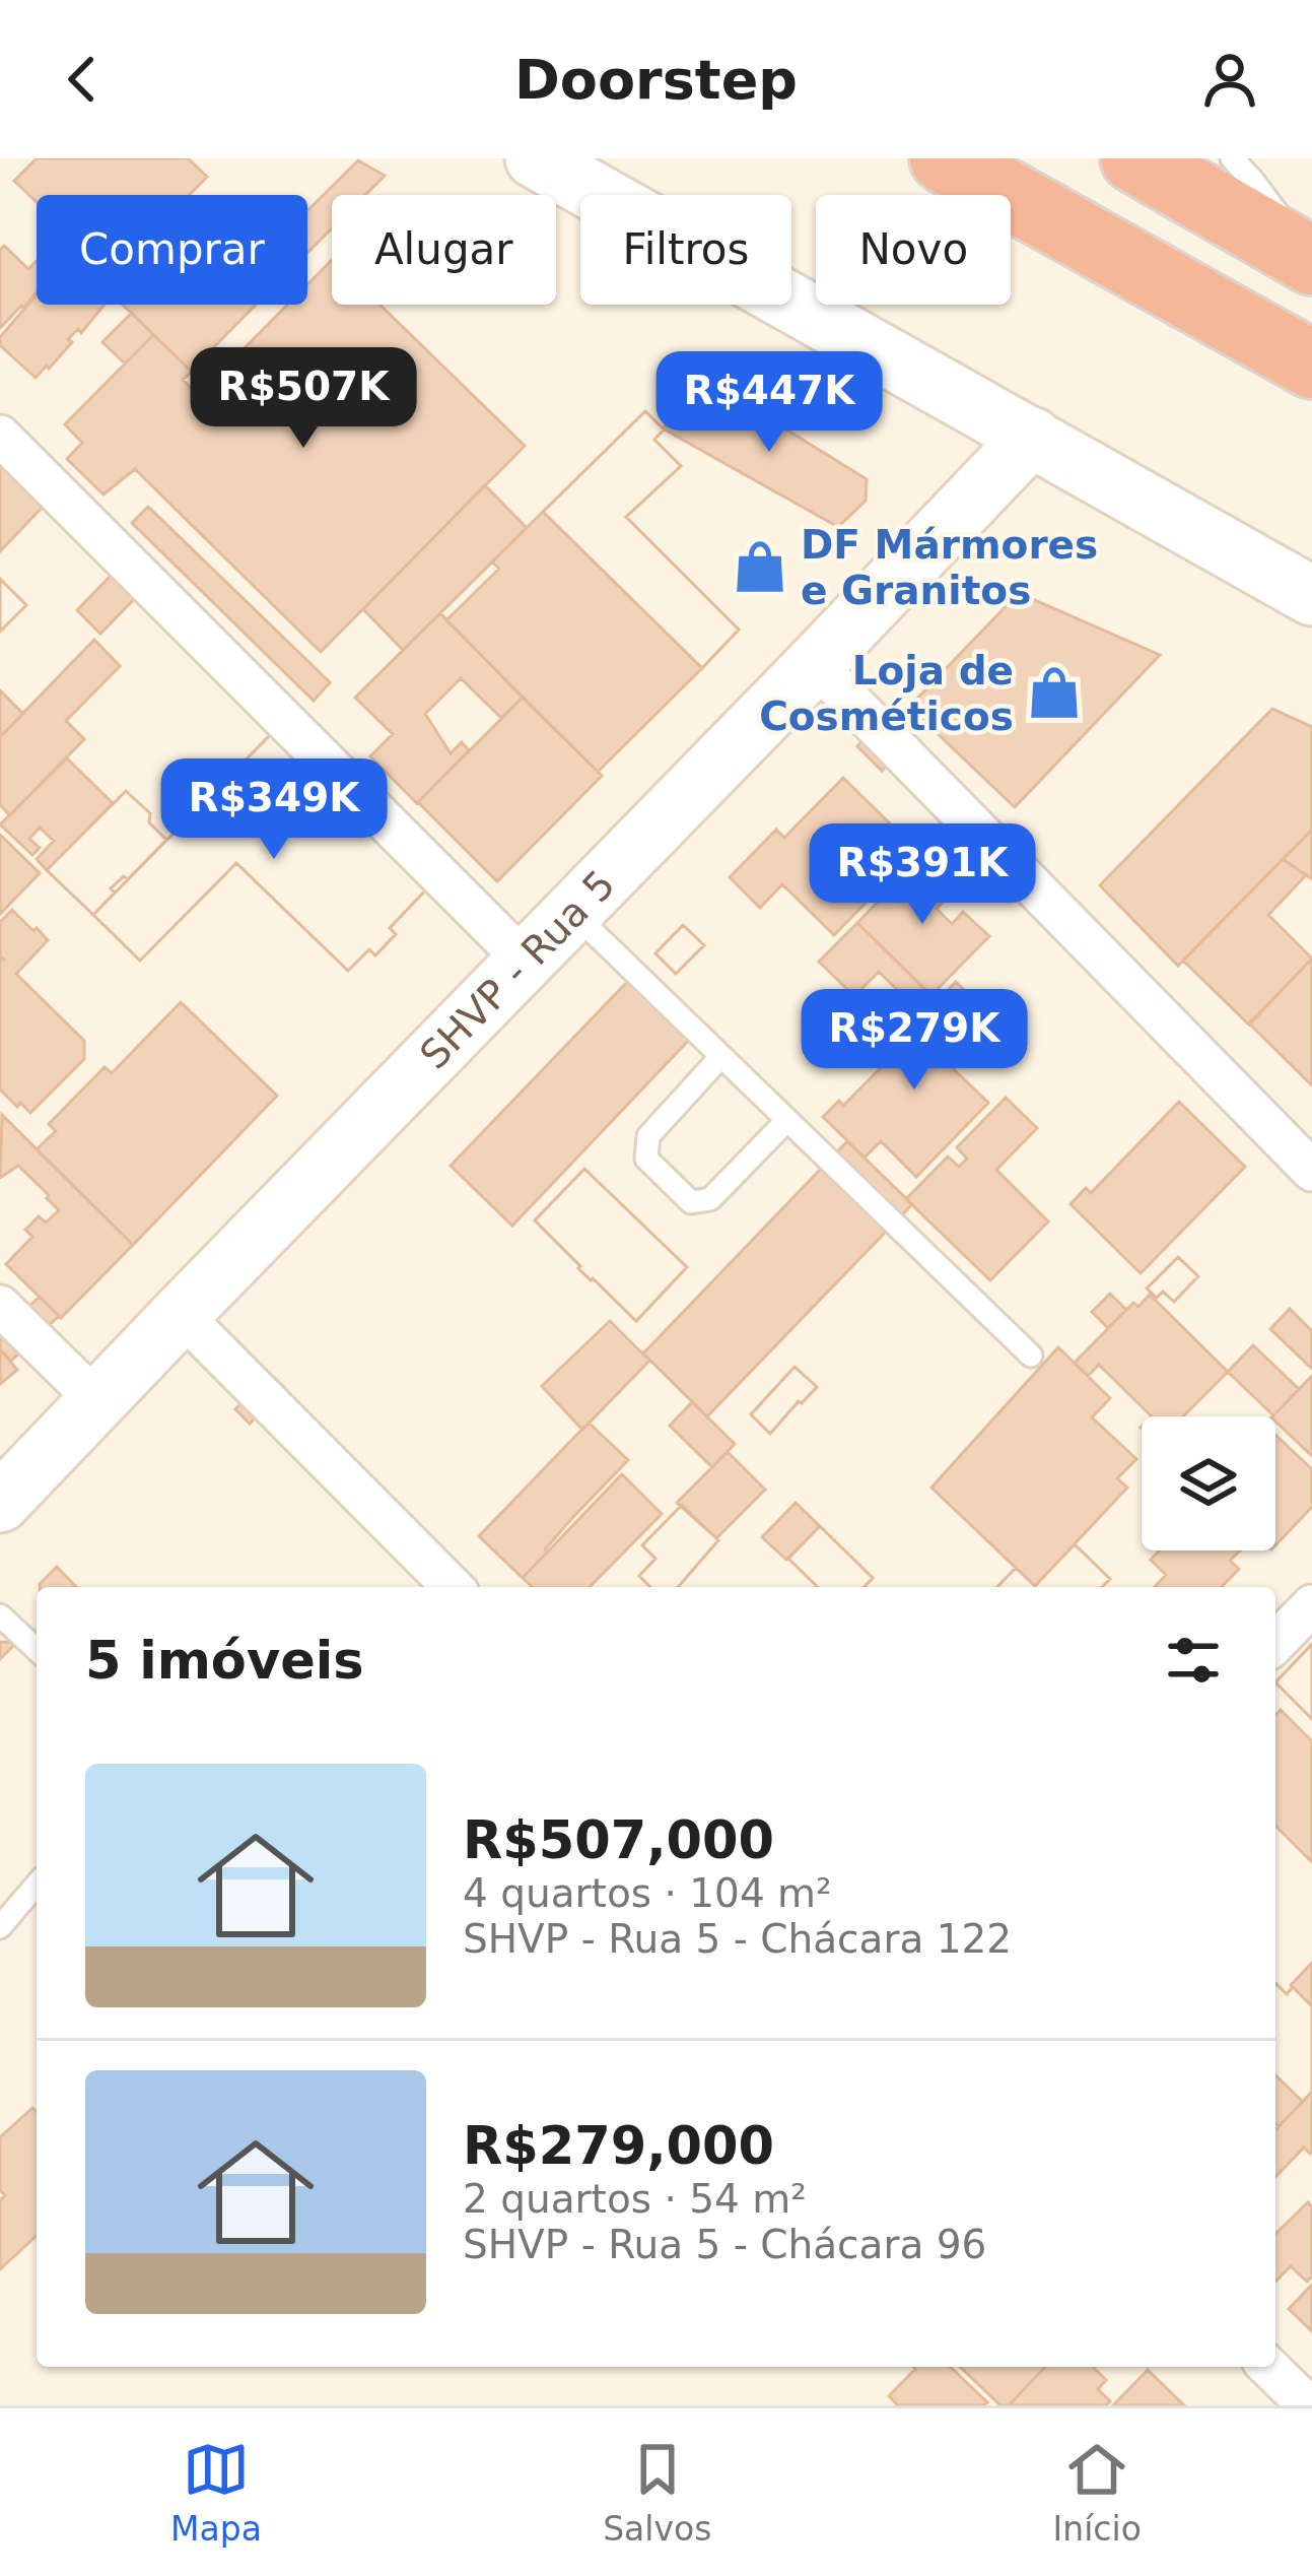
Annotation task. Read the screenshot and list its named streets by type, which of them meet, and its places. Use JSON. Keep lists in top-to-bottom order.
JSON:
{
  "streets": {
    "street": ["SHVP - Rua 5"]
  },
  "places": {
    "shop": ["DF Mármores e Granitos", "Loja de Cosméticos"]
  },
  "page": {
    "header": "Doorstep",
    "chip": [
      "Comprar",
      "Alugar",
      "Filtros",
      "Novo"
    ],
    "price": [
      "R$507K",
      "R$447K",
      "R$349K",
      "R$391K",
      "R$279K"
    ],
    "heading": "5 imóveis",
    "list": [
      {
        "name": "R$507,000",
        "note": "4 quartos · 104 m² · SHVP - Rua 5 - Chácara 122"
      },
      {
        "name": "R$279,000",
        "note": "2 quartos · 54 m² · SHVP - Rua 5 - Chácara 96"
      }
    ],
    "tabs": ["Mapa", "Salvos", "Início"]
  }
}
